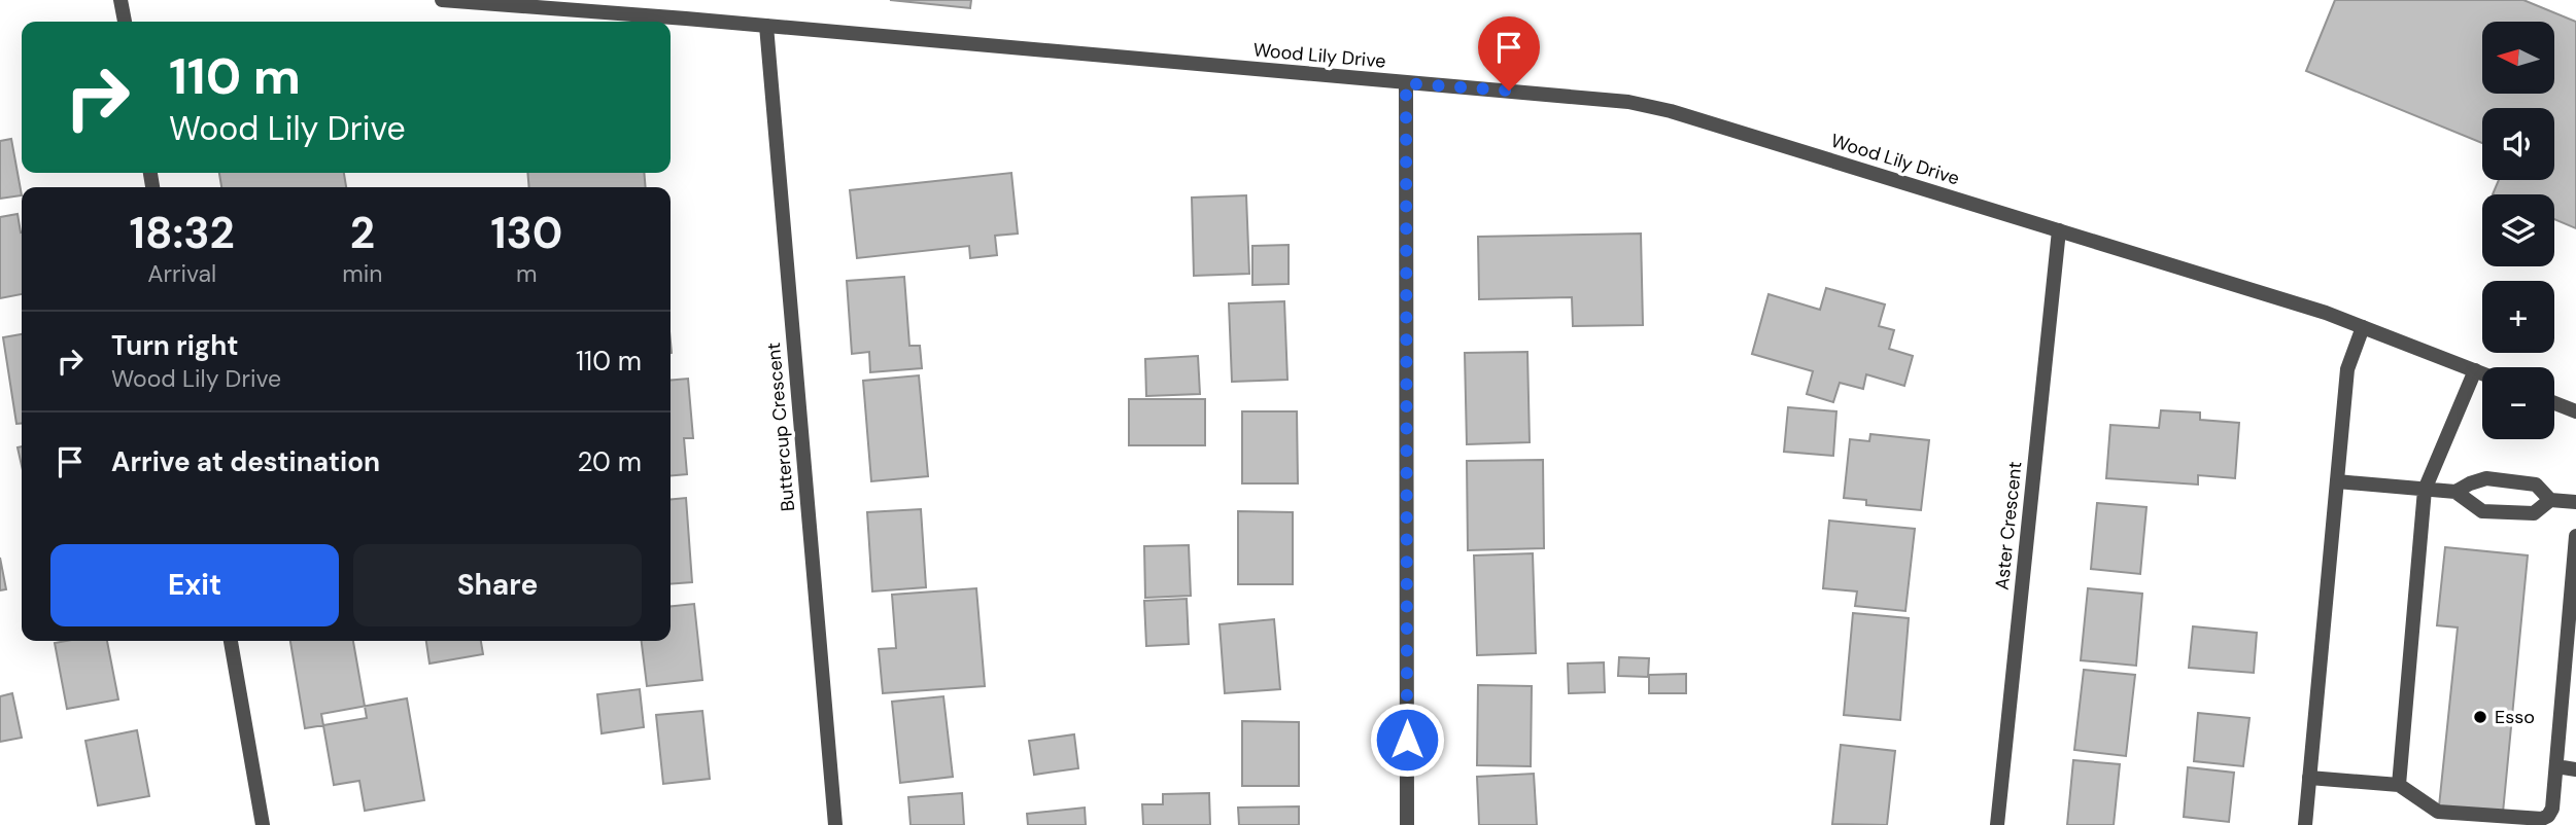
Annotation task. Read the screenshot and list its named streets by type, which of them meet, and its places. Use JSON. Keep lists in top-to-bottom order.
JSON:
{
  "streets": {
    "street": ["Wood Lily Drive", "Buttercup Crescent", "Aster Crescent"]
  },
  "crossings": [
    ["Wood Lily Drive", "Buttercup Crescent"],
    ["Wood Lily Drive", "Aster Crescent"]
  ],
  "places": ["Esso"],
  "north": "left",
  "page": {
    "map_buttons": ["+", "−"],
    "turn": ["110 m", "Wood Lily Drive"],
    "eta": [
      "18:32",
      "Arrival",
      "2",
      "min",
      "130",
      "m"
    ],
    "list": [
      {
        "name": "Turn right",
        "note": "Wood Lily Drive",
        "value": "110 m"
      },
      {
        "name": "Arrive at destination",
        "value": "20 m"
      }
    ],
    "buttons": ["Exit", "Share"]
  }
}
